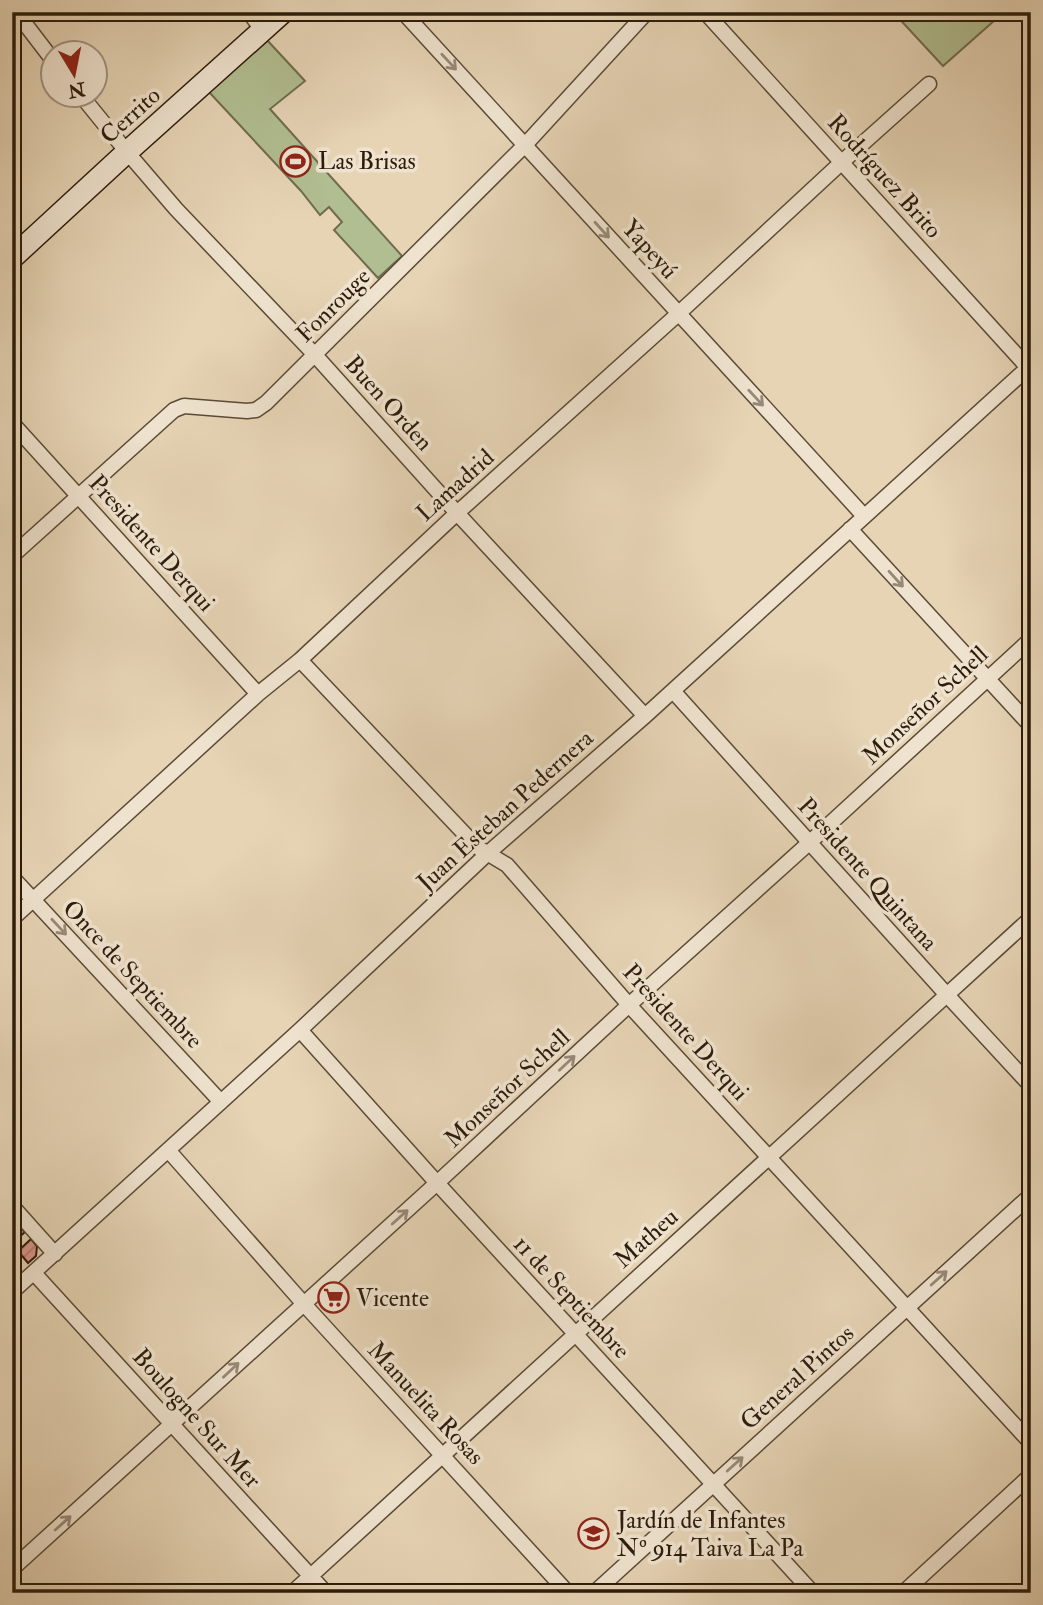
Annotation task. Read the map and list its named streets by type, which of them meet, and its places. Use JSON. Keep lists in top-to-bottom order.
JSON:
{
  "streets": {
    "main road": ["Cerrito"],
    "street": [
      "Rodríguez Brito",
      "Yapeyú",
      "Fonrouge",
      "Buen Orden",
      "Lamadrid",
      "Presidente Derqui",
      "Monseñor Schell",
      "Juan Esteban Pedernera",
      "Presidente Quintana",
      "Once de Septiembre",
      "Matheu",
      "11 de Septiembre",
      "General Pintos",
      "Manuelita Rosas",
      "Boulogne Sur Mer"
    ]
  },
  "crossings": [
    ["Cerrito", "Buen Orden"],
    ["Rodríguez Brito", "Lamadrid"],
    ["Rodríguez Brito", "Juan Esteban Pedernera"],
    ["Yapeyú", "Fonrouge"],
    ["Yapeyú", "Lamadrid"],
    ["Yapeyú", "Juan Esteban Pedernera"],
    ["Fonrouge", "Buen Orden"],
    ["Fonrouge", "Presidente Derqui"],
    ["Buen Orden", "Lamadrid"],
    ["Buen Orden", "Juan Esteban Pedernera"],
    ["Lamadrid", "Presidente Derqui"],
    ["Lamadrid", "Once de Septiembre"],
    ["Presidente Derqui", "Monseñor Schell"],
    ["Presidente Derqui", "Juan Esteban Pedernera"],
    ["Presidente Derqui", "Matheu"],
    ["Presidente Derqui", "General Pintos"],
    ["Monseñor Schell", "Presidente Quintana"],
    ["Monseñor Schell", "11 de Septiembre"],
    ["Monseñor Schell", "Manuelita Rosas"],
    ["Monseñor Schell", "Boulogne Sur Mer"],
    ["Juan Esteban Pedernera", "Presidente Quintana"],
    ["Juan Esteban Pedernera", "Once de Septiembre"],
    ["Juan Esteban Pedernera", "11 de Septiembre"],
    ["Juan Esteban Pedernera", "Manuelita Rosas"],
    ["Juan Esteban Pedernera", "Boulogne Sur Mer"],
    ["Presidente Quintana", "Matheu"],
    ["Matheu", "11 de Septiembre"],
    ["Matheu", "Manuelita Rosas"],
    ["Matheu", "Boulogne Sur Mer"],
    ["11 de Septiembre", "General Pintos"]
  ],
  "one_way": [
    "Yapeyú",
    "Monseñor Schell",
    "Once de Septiembre",
    "General Pintos"
  ],
  "places": {
    "sports": ["Las Brisas"],
    "supermarket": ["Vicente"],
    "school or university": ["Jardín de Infantes Nº 914 Taiva La Pa"]
  },
  "north": "bottom"
}
